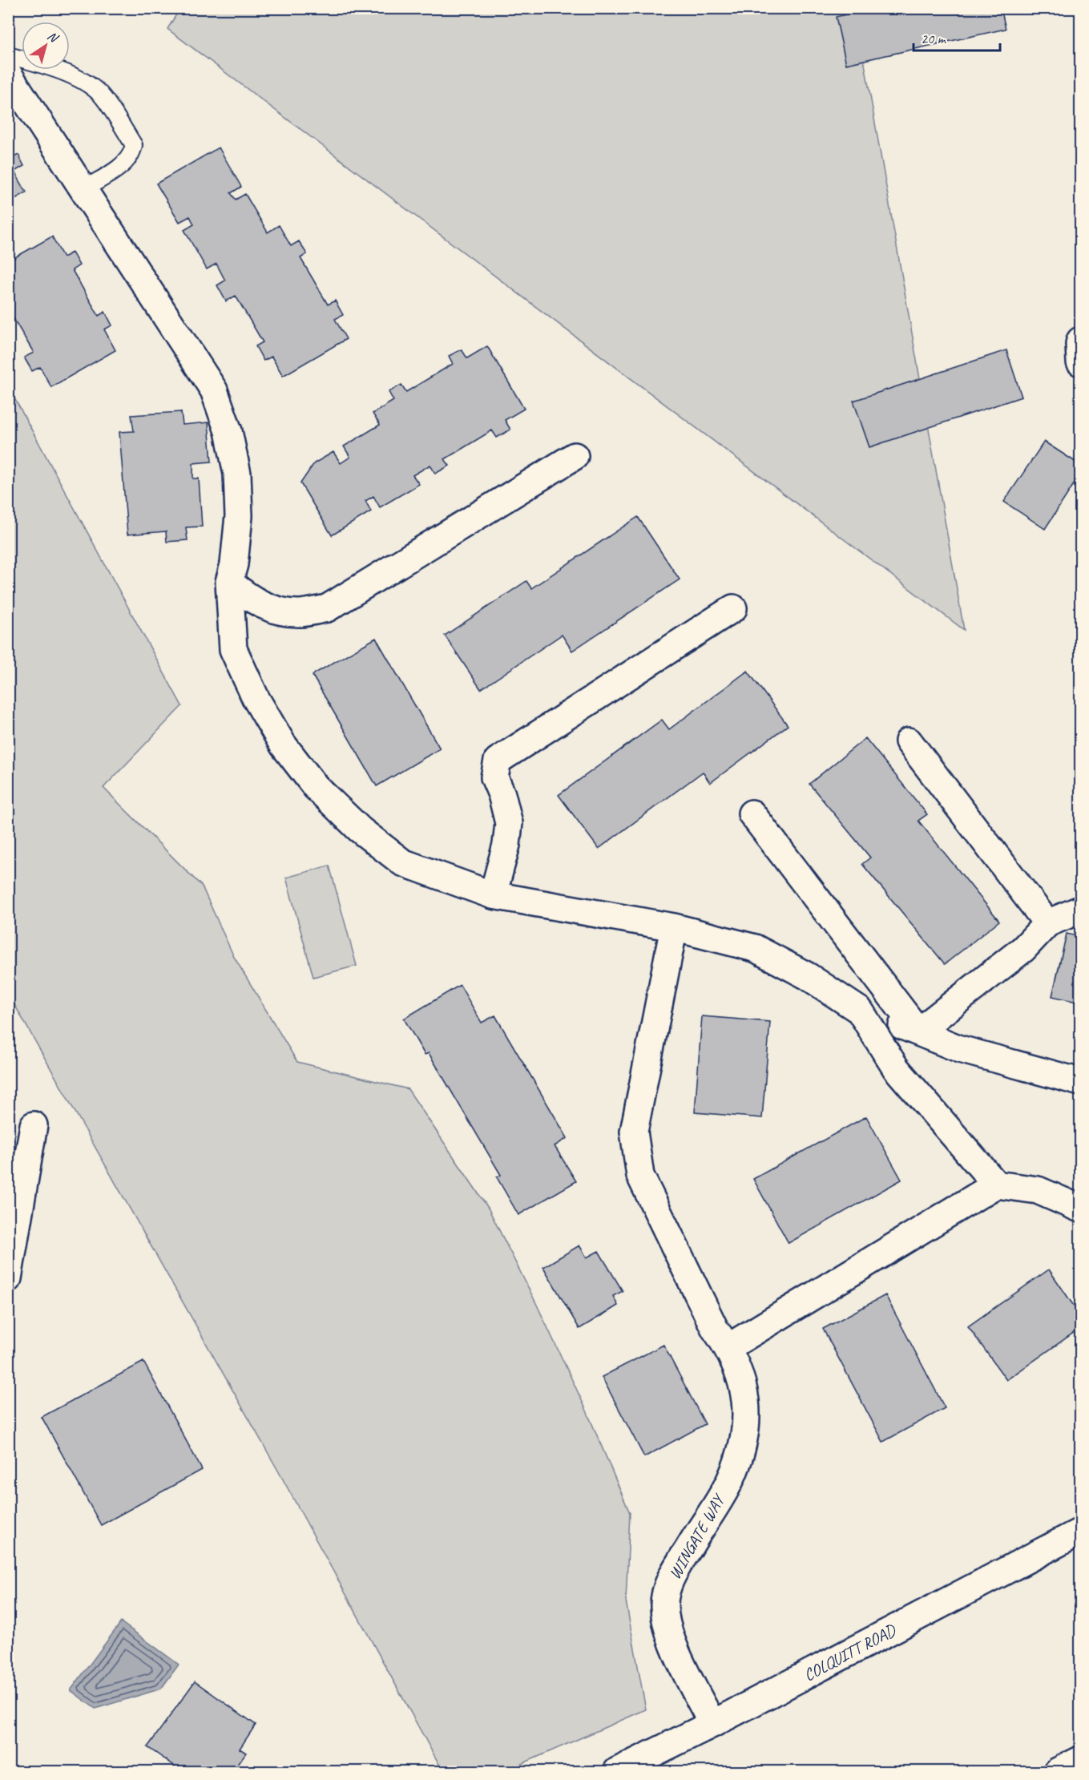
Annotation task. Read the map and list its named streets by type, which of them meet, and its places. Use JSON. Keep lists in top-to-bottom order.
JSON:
{
  "streets": {
    "main road": ["WINGATE WAY", "COLQUITT ROAD"]
  },
  "crossings": [
    ["WINGATE WAY", "COLQUITT ROAD"]
  ],
  "scale_bar": "20 m",
  "north": "top right"
}
